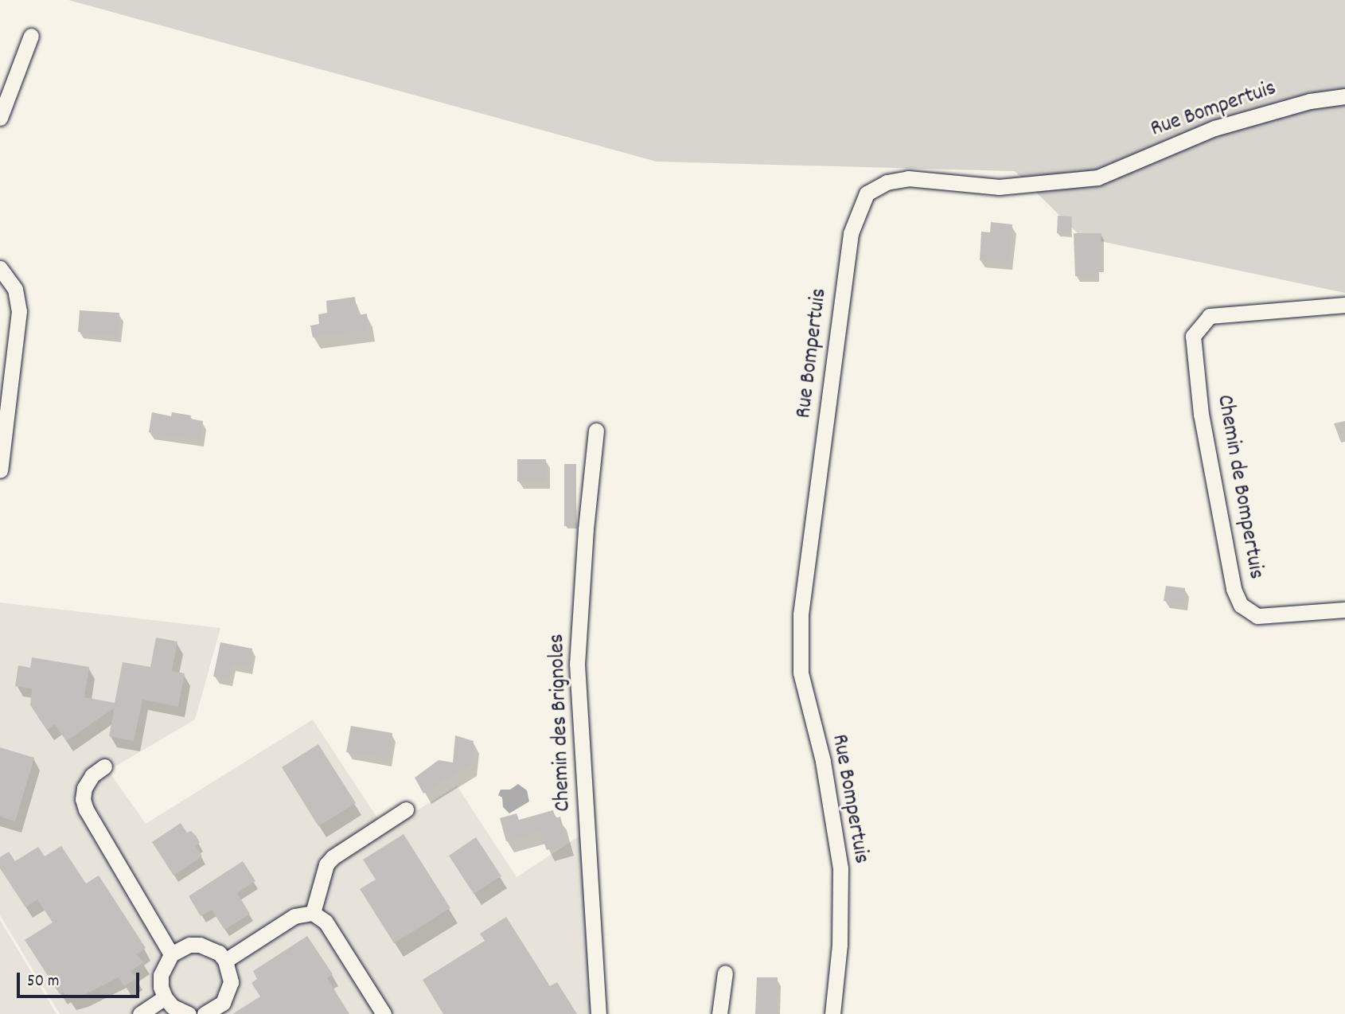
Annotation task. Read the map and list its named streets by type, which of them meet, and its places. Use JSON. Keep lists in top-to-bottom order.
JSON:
{
  "streets": {
    "street": ["Rue Bompertuis", "Chemin de Bompertuis", "Chemin des Brignoles"]
  },
  "scale_bar": "50 m"
}
